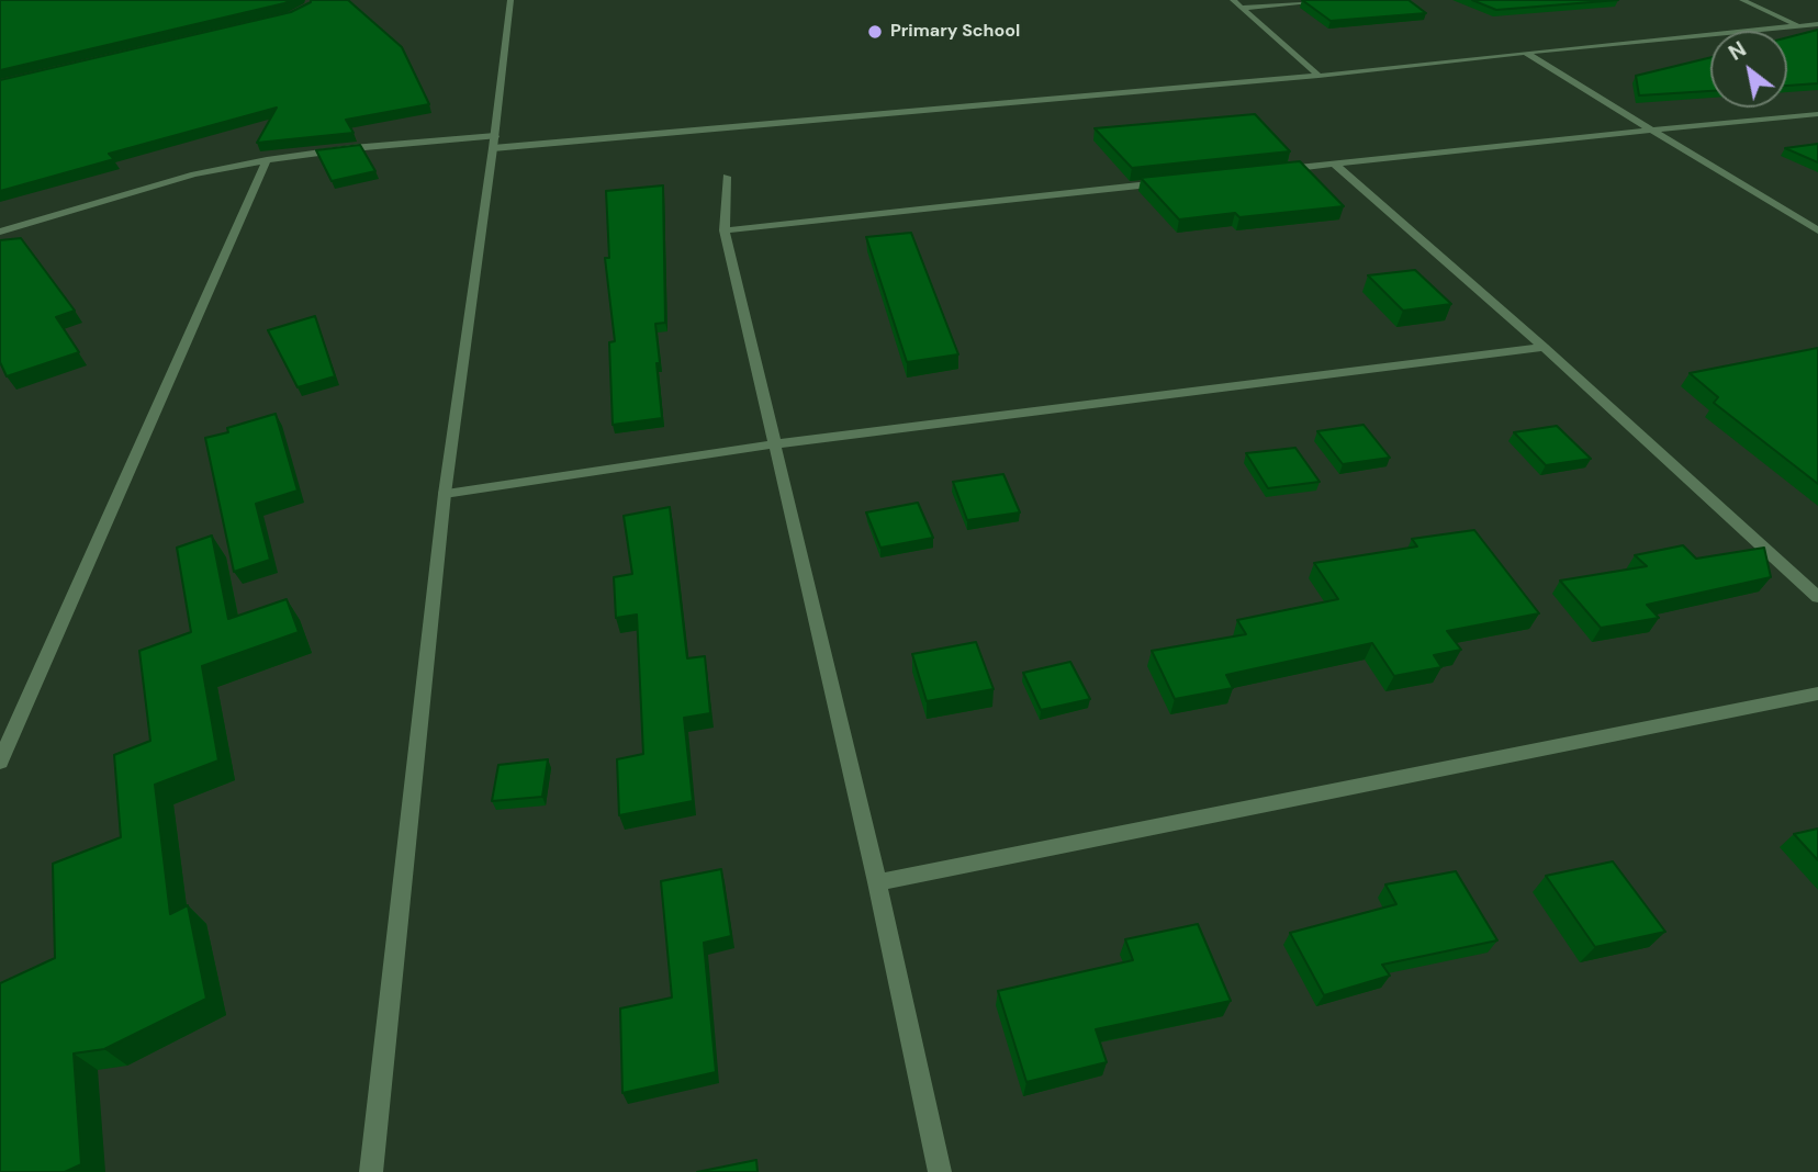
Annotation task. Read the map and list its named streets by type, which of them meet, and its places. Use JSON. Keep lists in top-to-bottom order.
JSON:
{
  "places": ["Primary School"],
  "north": "top left"
}
